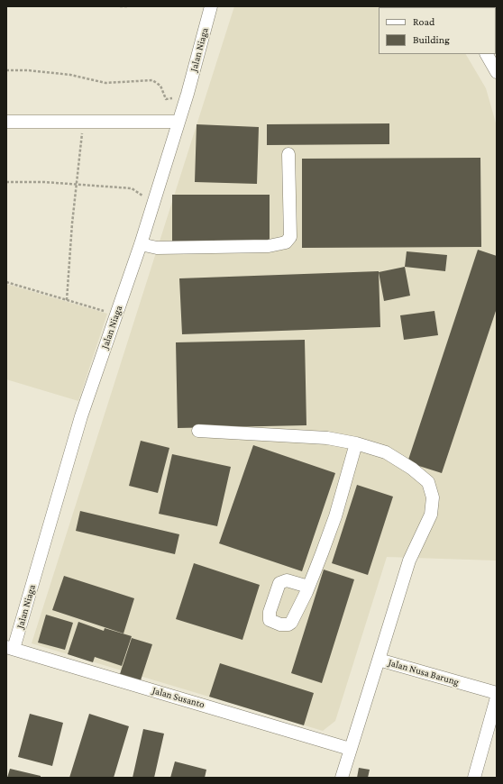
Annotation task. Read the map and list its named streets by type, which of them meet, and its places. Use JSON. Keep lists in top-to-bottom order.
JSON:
{
  "streets": {
    "street": ["Jalan Niaga", "Jalan Nusa Barung", "Jalan Susanto"]
  },
  "crossings": [
    ["Jalan Niaga", "Jalan Susanto"],
    ["Jalan Nusa Barung", "Jalan Susanto"]
  ],
  "legend": ["Road", "Building"]
}
